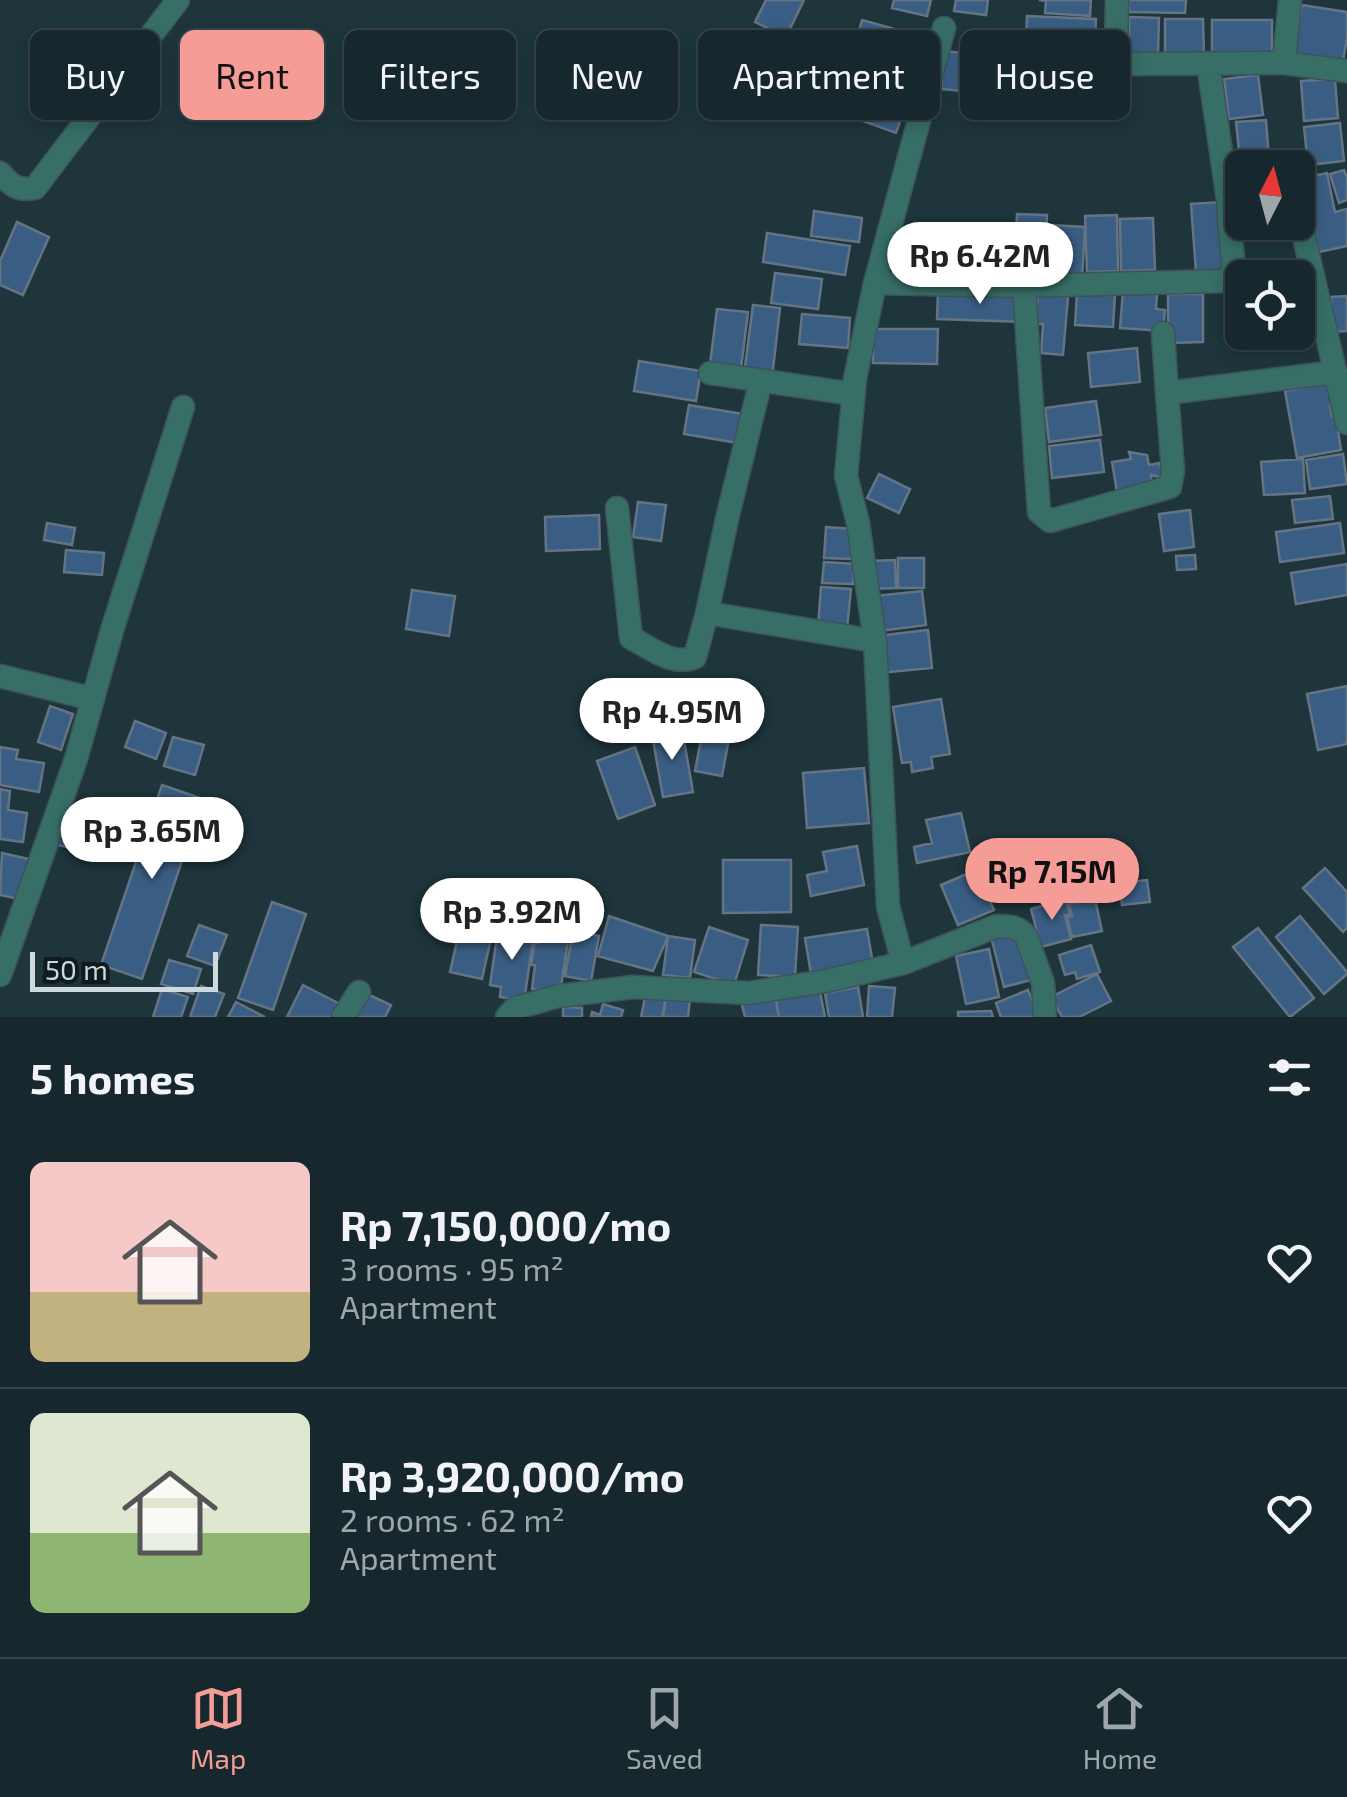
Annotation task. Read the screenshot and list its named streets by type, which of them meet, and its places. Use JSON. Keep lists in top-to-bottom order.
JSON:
{
  "scale_bar": "50 m",
  "north": "top",
  "page": {
    "chip": [
      "Buy",
      "Rent",
      "Filters",
      "New",
      "Apartment",
      "House"
    ],
    "price": [
      "Rp 6.42M",
      "Rp 4.95M",
      "Rp 3.65M",
      "Rp 7.15M",
      "Rp 3.92M"
    ],
    "scale": "50 m",
    "heading": "5 homes",
    "list": [
      {
        "name": "Rp 7,150,000/mo",
        "note": "3 rooms · 95 m² · Apartment"
      },
      {
        "name": "Rp 3,920,000/mo",
        "note": "2 rooms · 62 m² · Apartment"
      }
    ],
    "tabs": ["Map", "Saved", "Home"]
  }
}
